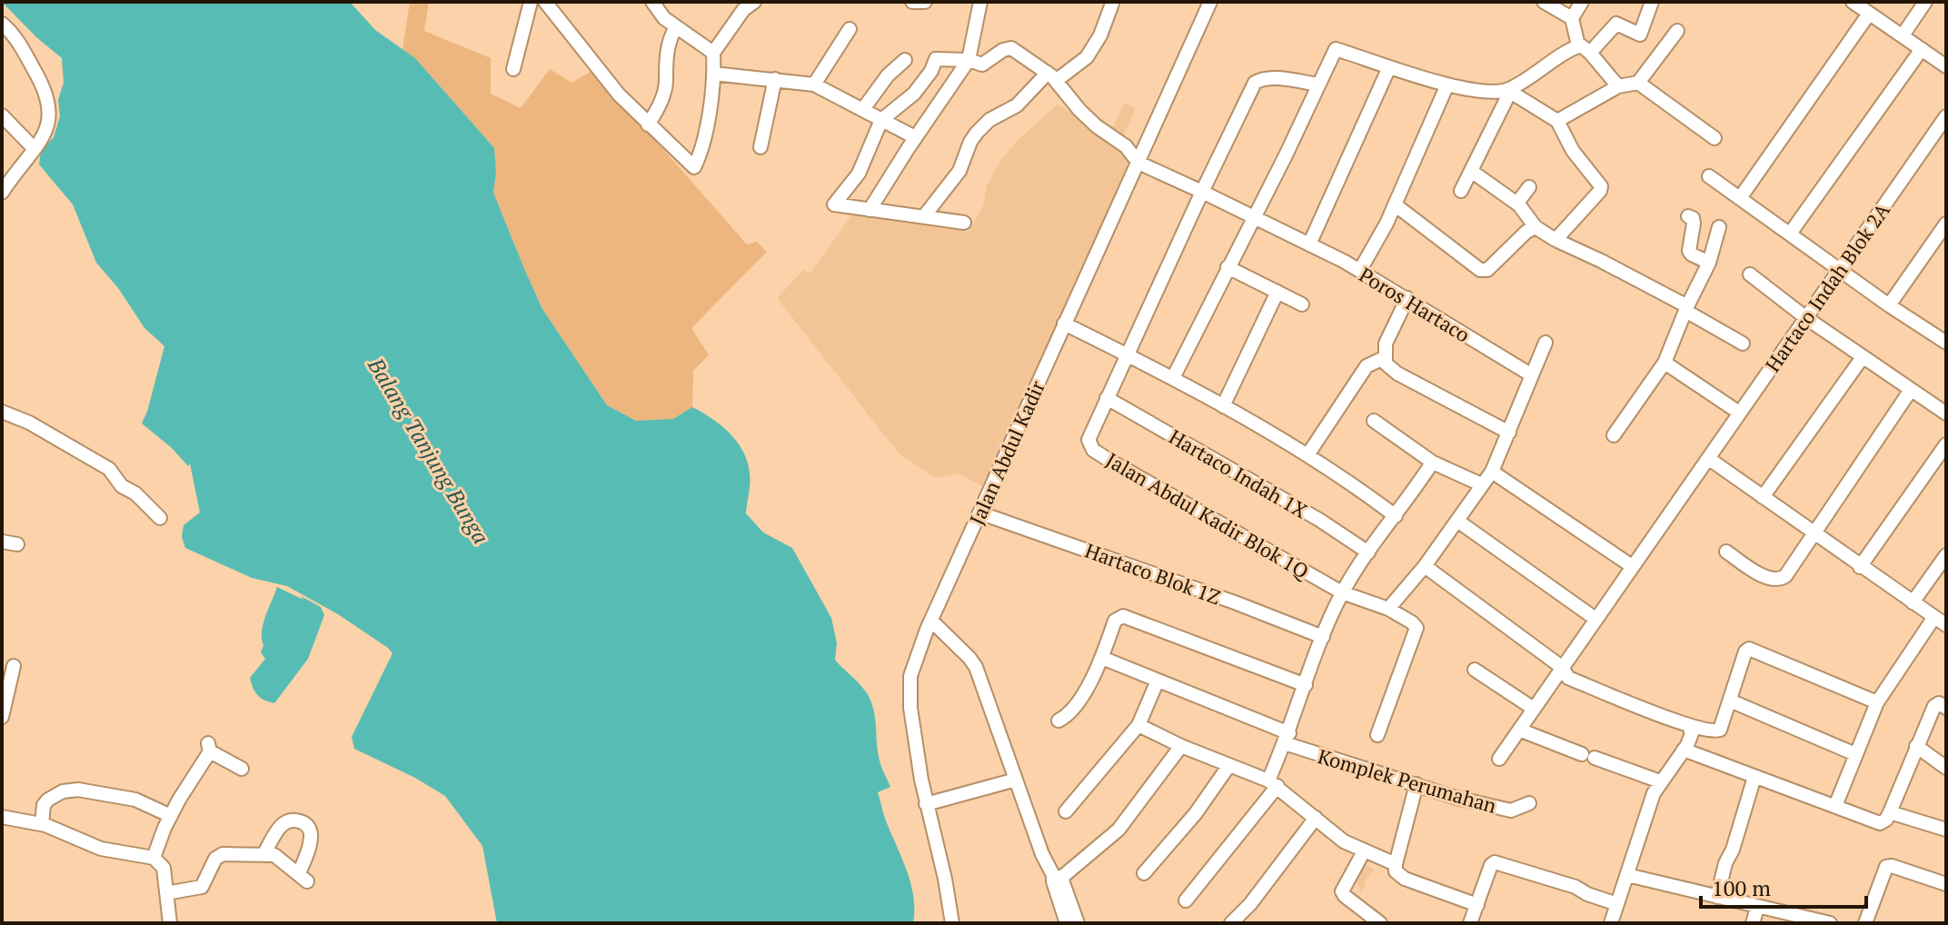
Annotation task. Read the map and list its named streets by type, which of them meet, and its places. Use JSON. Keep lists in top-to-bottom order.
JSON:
{
  "streets": {
    "street": [
      "Hartaco Indah Blok 2A",
      "Poros Hartaco",
      "Jalan Abdul Kadir",
      "Hartaco Indah 1X",
      "Jalan Abdul Kadir Blok 1Q",
      "Hartaco Blok 1Z",
      "Komplek Perumahan"
    ]
  },
  "crossings": [
    ["Poros Hartaco", "Jalan Abdul Kadir"],
    ["Poros Hartaco", "Jalan Abdul Kadir Blok 1Q"],
    ["Jalan Abdul Kadir", "Hartaco Blok 1Z"],
    ["Hartaco Indah 1X", "Jalan Abdul Kadir Blok 1Q"]
  ],
  "water": ["Balang Tanjung Bunga"],
  "scale_bar": "100 m"
}
